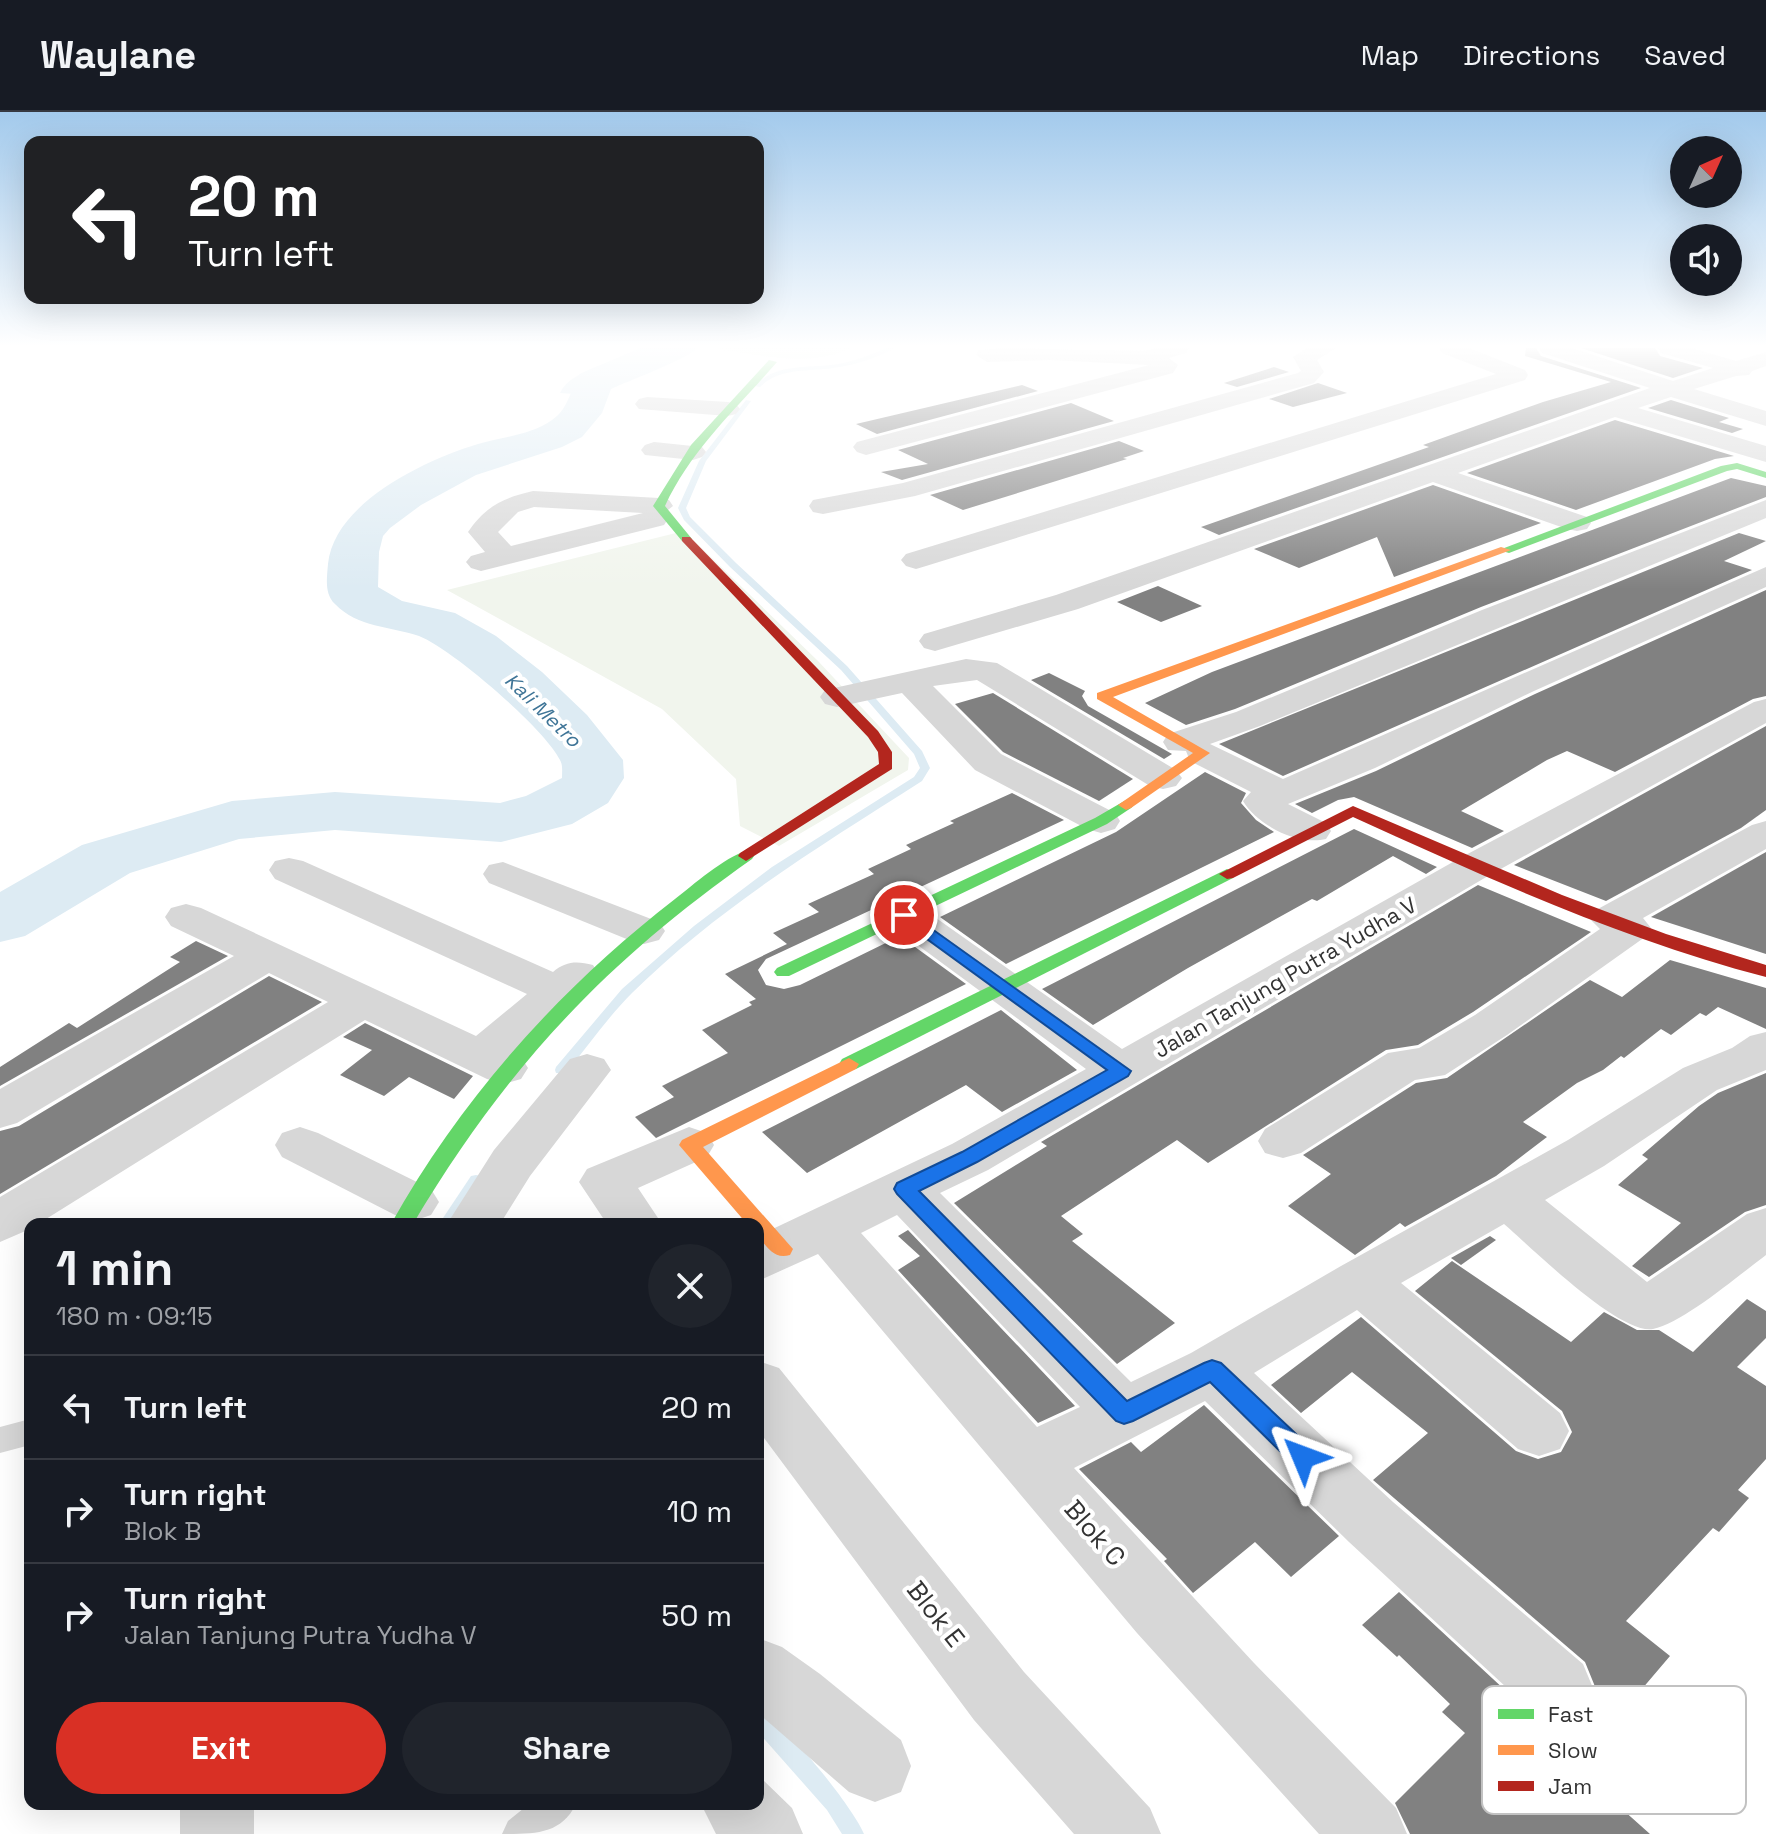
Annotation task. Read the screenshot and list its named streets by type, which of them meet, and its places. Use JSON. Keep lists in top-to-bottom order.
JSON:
{
  "streets": {
    "street": ["Jalan Tanjung Putra Yudha V", "Blok C", "Blok E"]
  },
  "crossings": [
    ["Jalan Tanjung Putra Yudha V", "Blok C"]
  ],
  "water": ["Kali Metro"],
  "legend": ["Fast", "Slow", "Jam"],
  "north": "top right",
  "page": {
    "header": "Waylane",
    "nav": ["Map", "Directions", "Saved"],
    "turn": ["20 m", "Turn left"],
    "heading": ["1 min", "180 m · 09:15"],
    "list": [
      {
        "name": "Turn left",
        "value": "20 m"
      },
      {
        "name": "Turn right",
        "note": "Blok B",
        "value": "10 m"
      },
      {
        "name": "Turn right",
        "note": "Jalan Tanjung Putra Yudha V",
        "value": "50 m"
      }
    ],
    "buttons": ["Exit", "Share"]
  }
}
